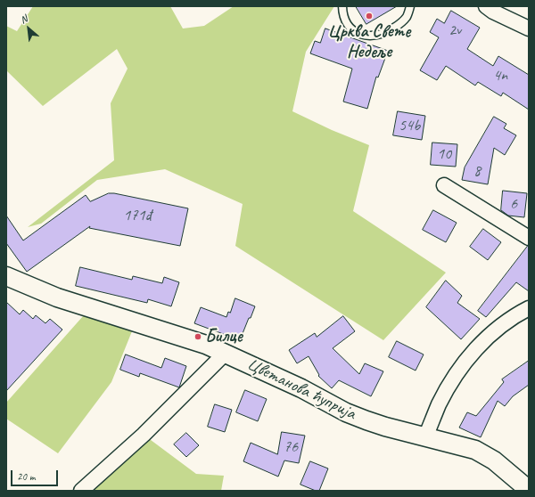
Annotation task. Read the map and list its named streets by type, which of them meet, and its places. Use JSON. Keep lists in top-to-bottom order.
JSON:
{
  "streets": {
    "street": ["Цветанова ћуприја"]
  },
  "places": ["Црква Свете Недеље", "Билце"],
  "house_numbers": [
    "2v",
    "4n",
    "54b",
    "10",
    "8",
    "6",
    "171đ",
    "76"
  ],
  "scale_bar": "20 m",
  "north": "top left"
}
